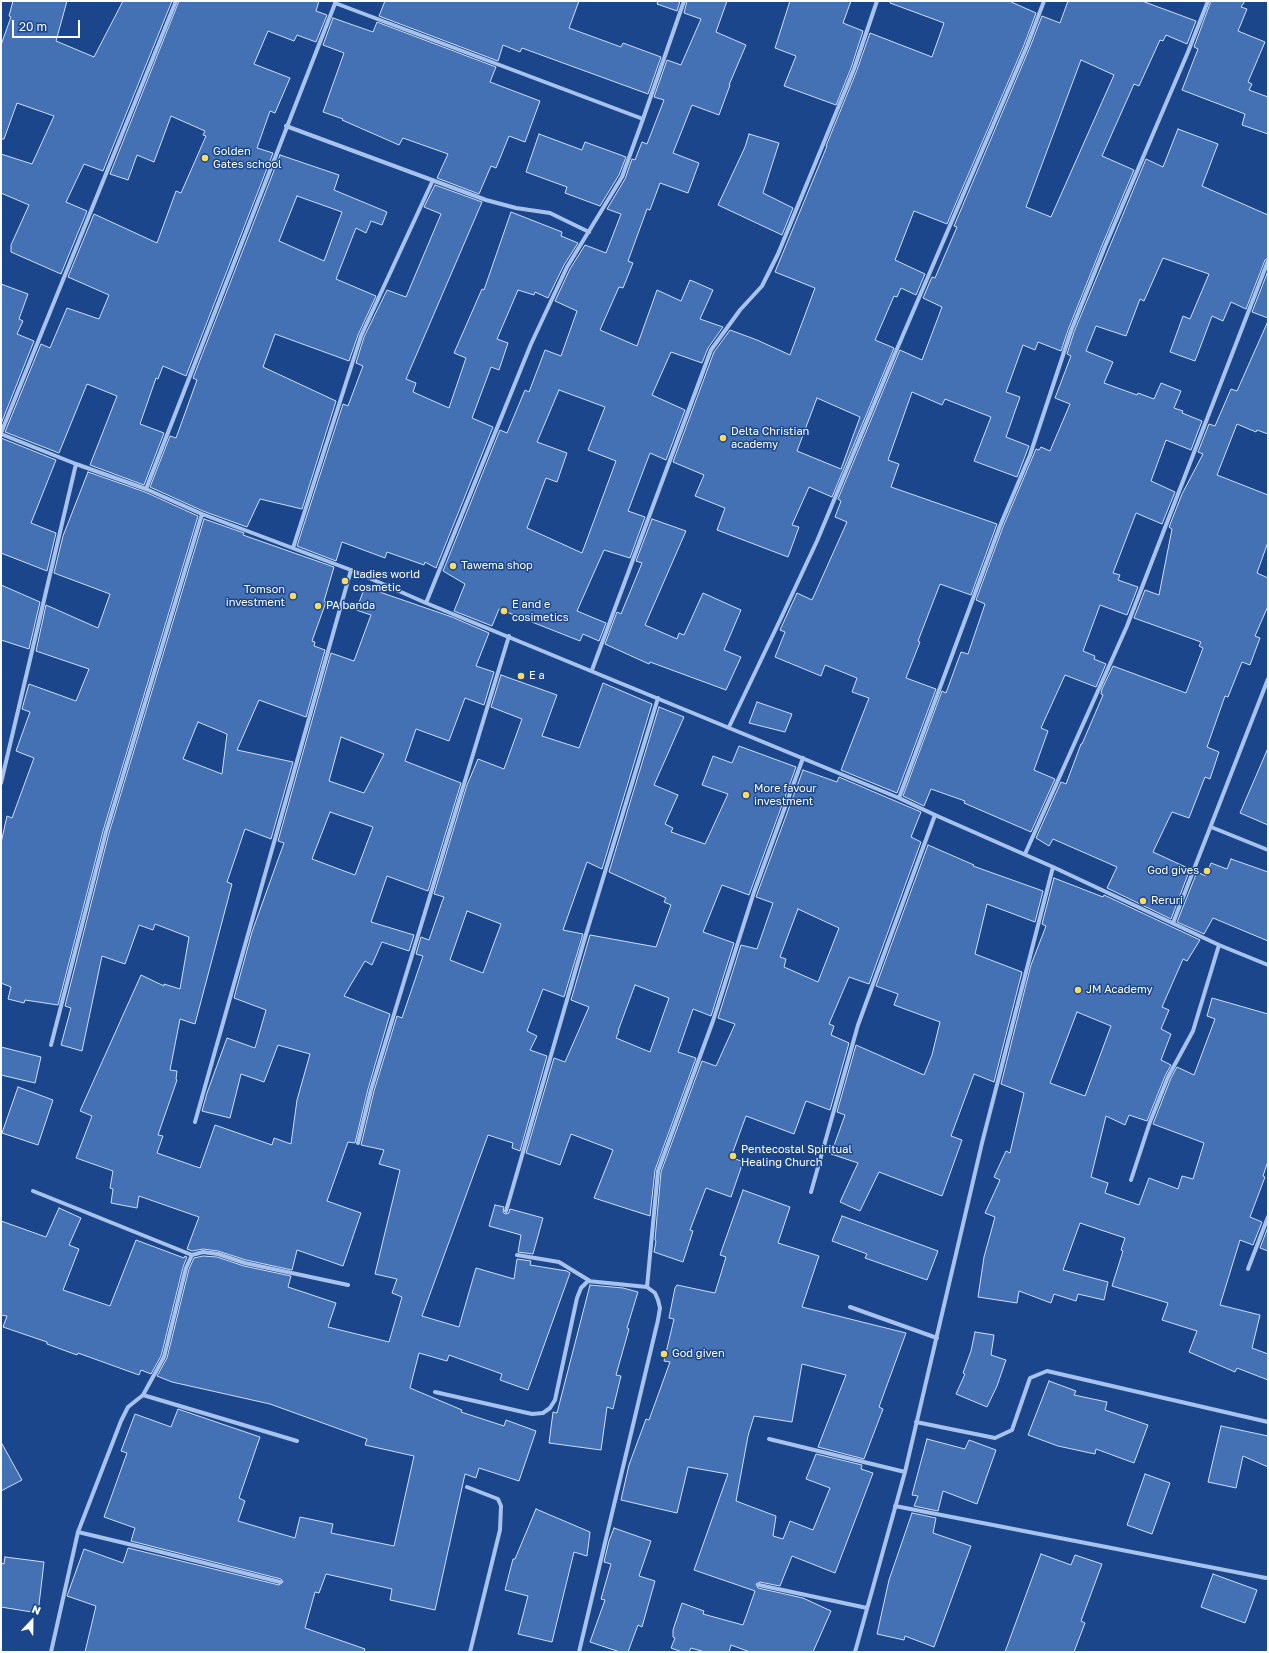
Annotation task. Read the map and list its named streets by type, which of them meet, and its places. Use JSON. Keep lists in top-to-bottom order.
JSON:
{
  "places": [
    "Golden Gates school",
    "Delta Christian academy",
    "Tawema shop",
    "Ladies world cosmetic",
    "Tomson investment",
    "PA banda",
    "E and e cosimetics",
    "E a",
    "More favour investment",
    "God gives",
    "Reruri",
    "JM Academy",
    "Pentecostal Spiritual Healing Church",
    "God given"
  ],
  "scale_bar": "20 m",
  "north": "top"
}
